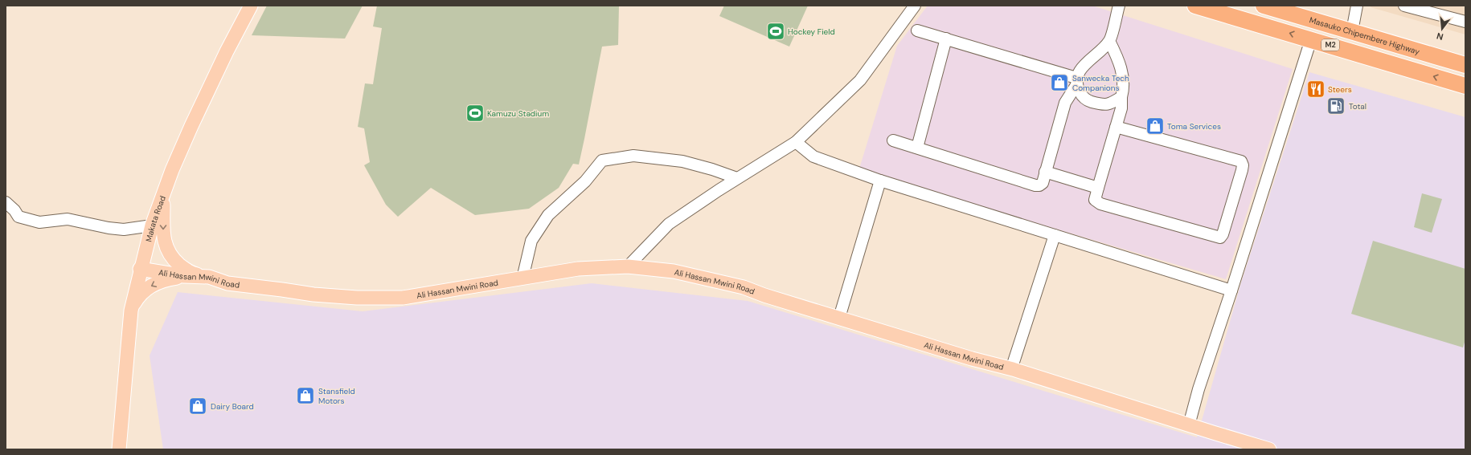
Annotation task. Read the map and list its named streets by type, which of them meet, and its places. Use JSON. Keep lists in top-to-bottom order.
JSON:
{
  "streets": {
    "highway": ["Masauko Chipembere Highway", "M2"],
    "main road": ["Makata Road", "Ali Hassan Mwini Road"]
  },
  "crossings": [
    ["Makata Road", "Ali Hassan Mwini Road"]
  ],
  "places": {
    "sports": ["Hockey Field", "Kamuzu Stadium"],
    "shop": [
      "Sanwecka Tech Companions",
      "Toma Services",
      "Stansfield Motors",
      "Dairy Board"
    ],
    "restaurant": ["Steers"],
    "fuel station": ["Total"]
  },
  "north": "bottom"
}
